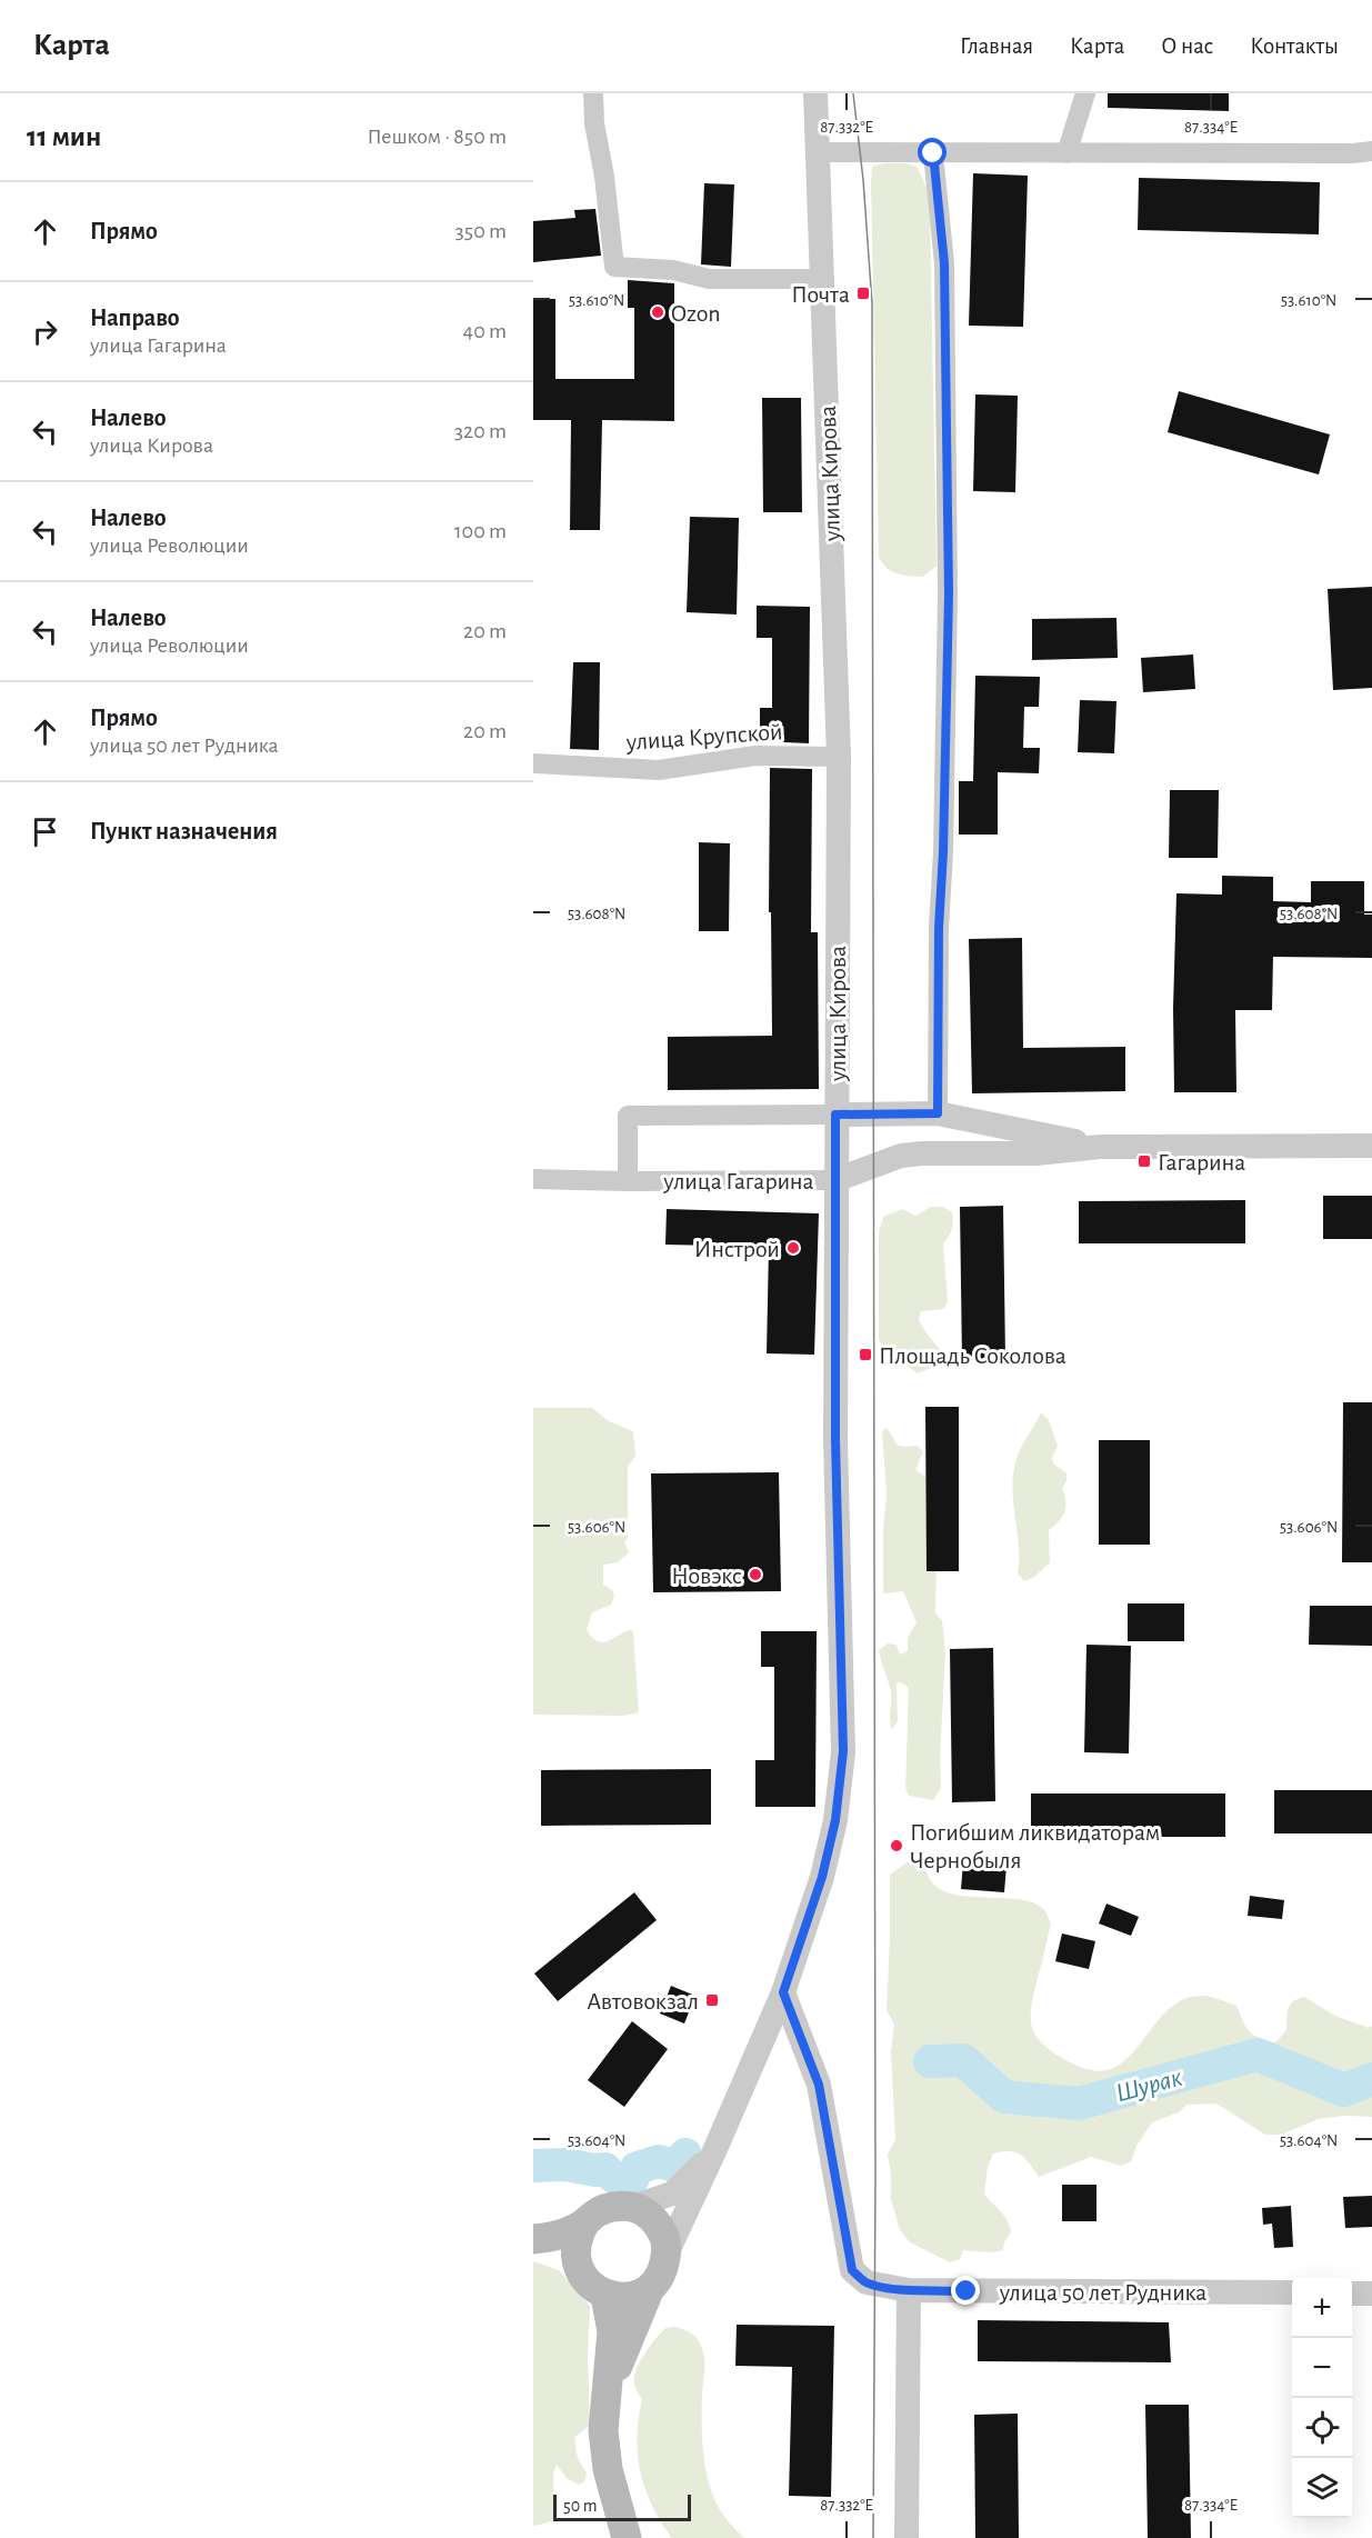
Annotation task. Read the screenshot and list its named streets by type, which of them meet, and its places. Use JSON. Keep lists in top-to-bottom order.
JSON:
{
  "streets": {
    "street": [
      "улица Кирова",
      "улица Крупской",
      "улица Гагарина",
      "улица 50 лет Рудника"
    ]
  },
  "crossings": [
    ["улица Кирова", "улица Крупской"],
    ["улица Кирова", "улица Гагарина"],
    ["улица Кирова", "улица 50 лет Рудника"]
  ],
  "water": ["Шурак"],
  "places": {
    "transit": [
      "Почта",
      "Гагарина",
      "Площадь Соколова",
      "Автовокзал"
    ],
    "other": [
      "Ozon",
      "Инстрой",
      "Новэкс",
      "Погибшим ликвидаторам Чернобыля"
    ]
  },
  "scale_bar": "50 m",
  "page": {
    "header": "Карта",
    "nav": [
      "Главная",
      "Карта",
      "О нас",
      "Контакты"
    ],
    "heading": ["11 мин", "Пешком · 850 m"],
    "list": [
      ["Прямо", "350 m"],
      ["Направо", "улица Гагарина", "40 m"],
      ["Налево", "улица Кирова", "320 m"],
      ["Налево", "улица Революции", "100 m"],
      ["Налево", "улица Революции", "20 m"],
      ["Прямо", "улица 50 лет Рудника", "20 m"],
      "Пункт назначения"
    ],
    "map_buttons": ["+", "−"],
    "scale": "50 m"
  },
  "coordinates": [
    "87.332°E",
    "87.334°E",
    "53.610°N",
    "53.608°N",
    "53.606°N",
    "53.604°N"
  ]
}
